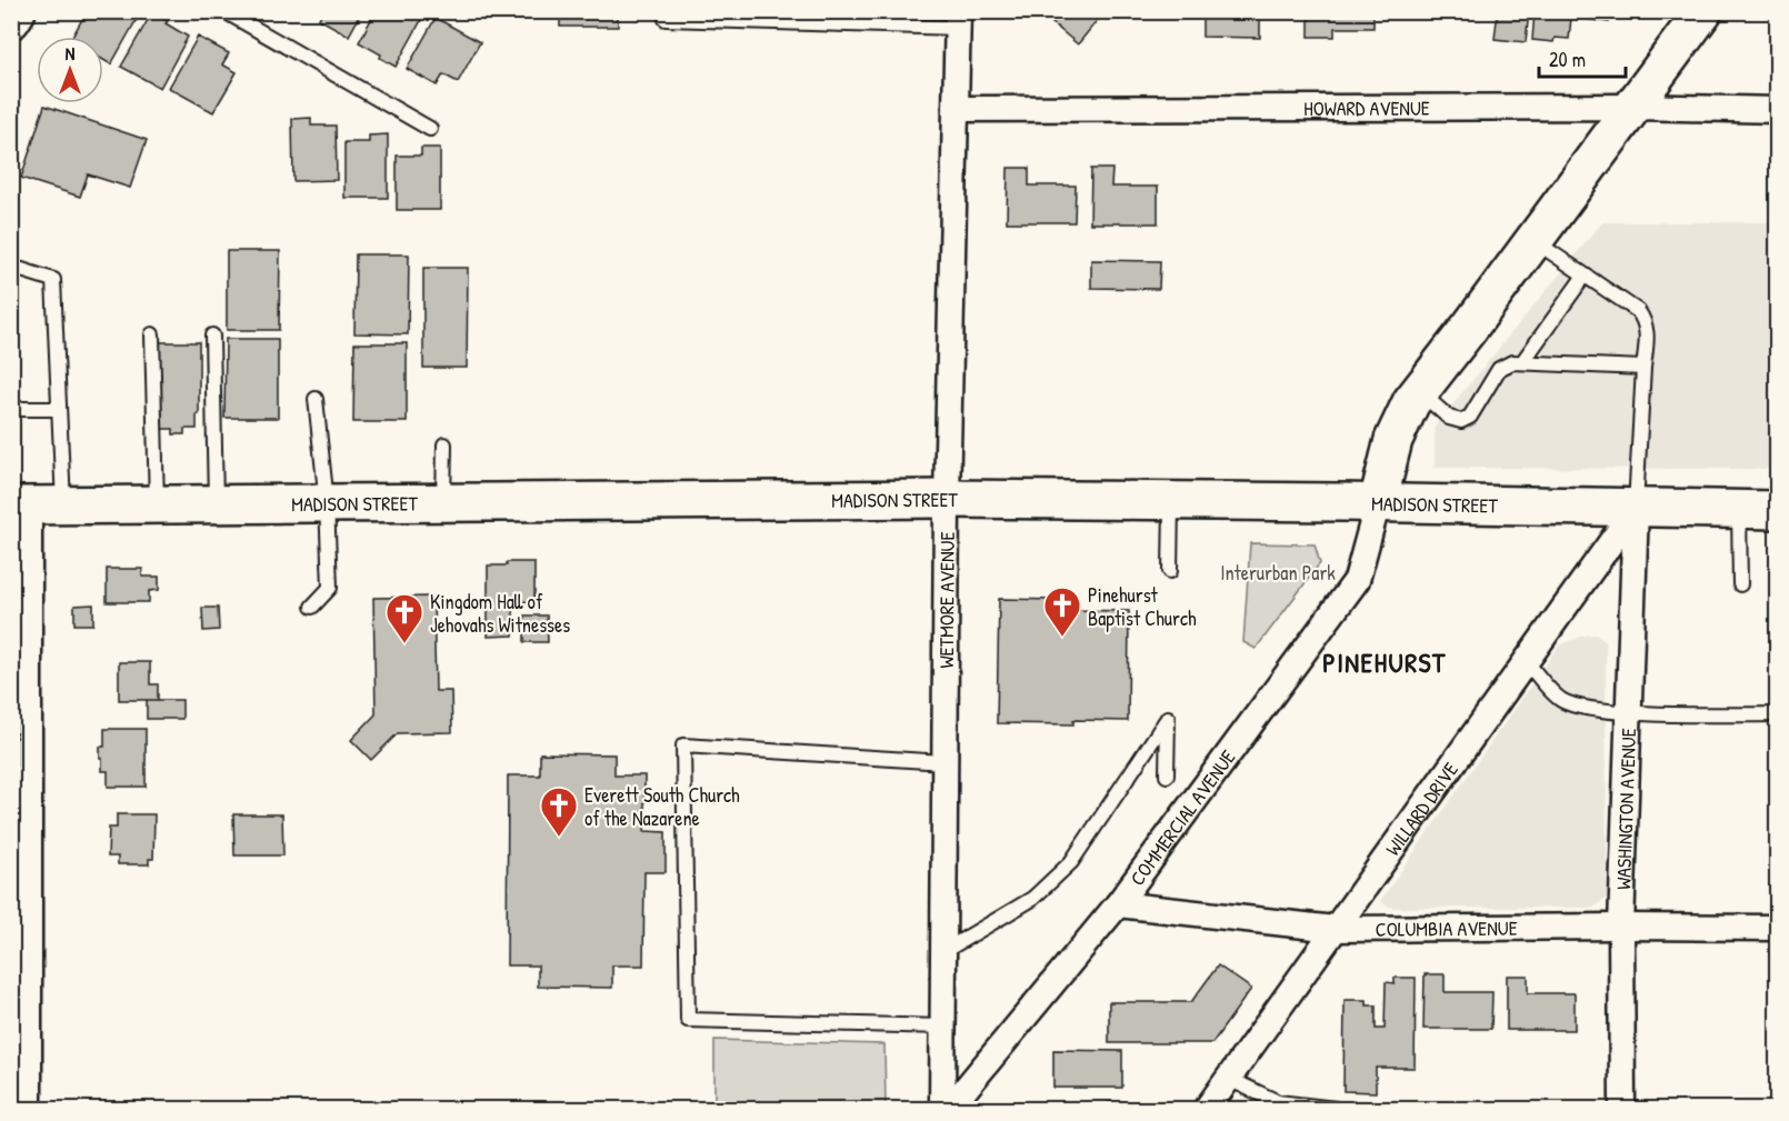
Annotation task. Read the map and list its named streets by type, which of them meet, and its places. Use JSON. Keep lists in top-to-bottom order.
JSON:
{
  "streets": {
    "street": [
      "HOWARD AVENUE",
      "MADISON STREET",
      "WETMORE AVENUE",
      "WILLARD DRIVE",
      "WASHINGTON AVENUE",
      "COMMERCIAL AVENUE",
      "COLUMBIA AVENUE"
    ]
  },
  "crossings": [
    ["HOWARD AVENUE", "WETMORE AVENUE"],
    ["MADISON STREET", "WETMORE AVENUE"],
    ["MADISON STREET", "WILLARD DRIVE"],
    ["MADISON STREET", "WASHINGTON AVENUE"],
    ["MADISON STREET", "COMMERCIAL AVENUE"],
    ["WILLARD DRIVE", "WASHINGTON AVENUE"],
    ["WILLARD DRIVE", "COLUMBIA AVENUE"],
    ["WASHINGTON AVENUE", "COLUMBIA AVENUE"],
    ["COMMERCIAL AVENUE", "COLUMBIA AVENUE"]
  ],
  "districts": ["PINEHURST"],
  "parks": ["Interurban Park"],
  "places": {
    "church": ["Pinehurst Baptist Church", "Kingdom Hall of Jehovahs Witnesses", "Everett South Church of the Nazarene"]
  },
  "scale_bar": "20 m",
  "north": "top"
}
